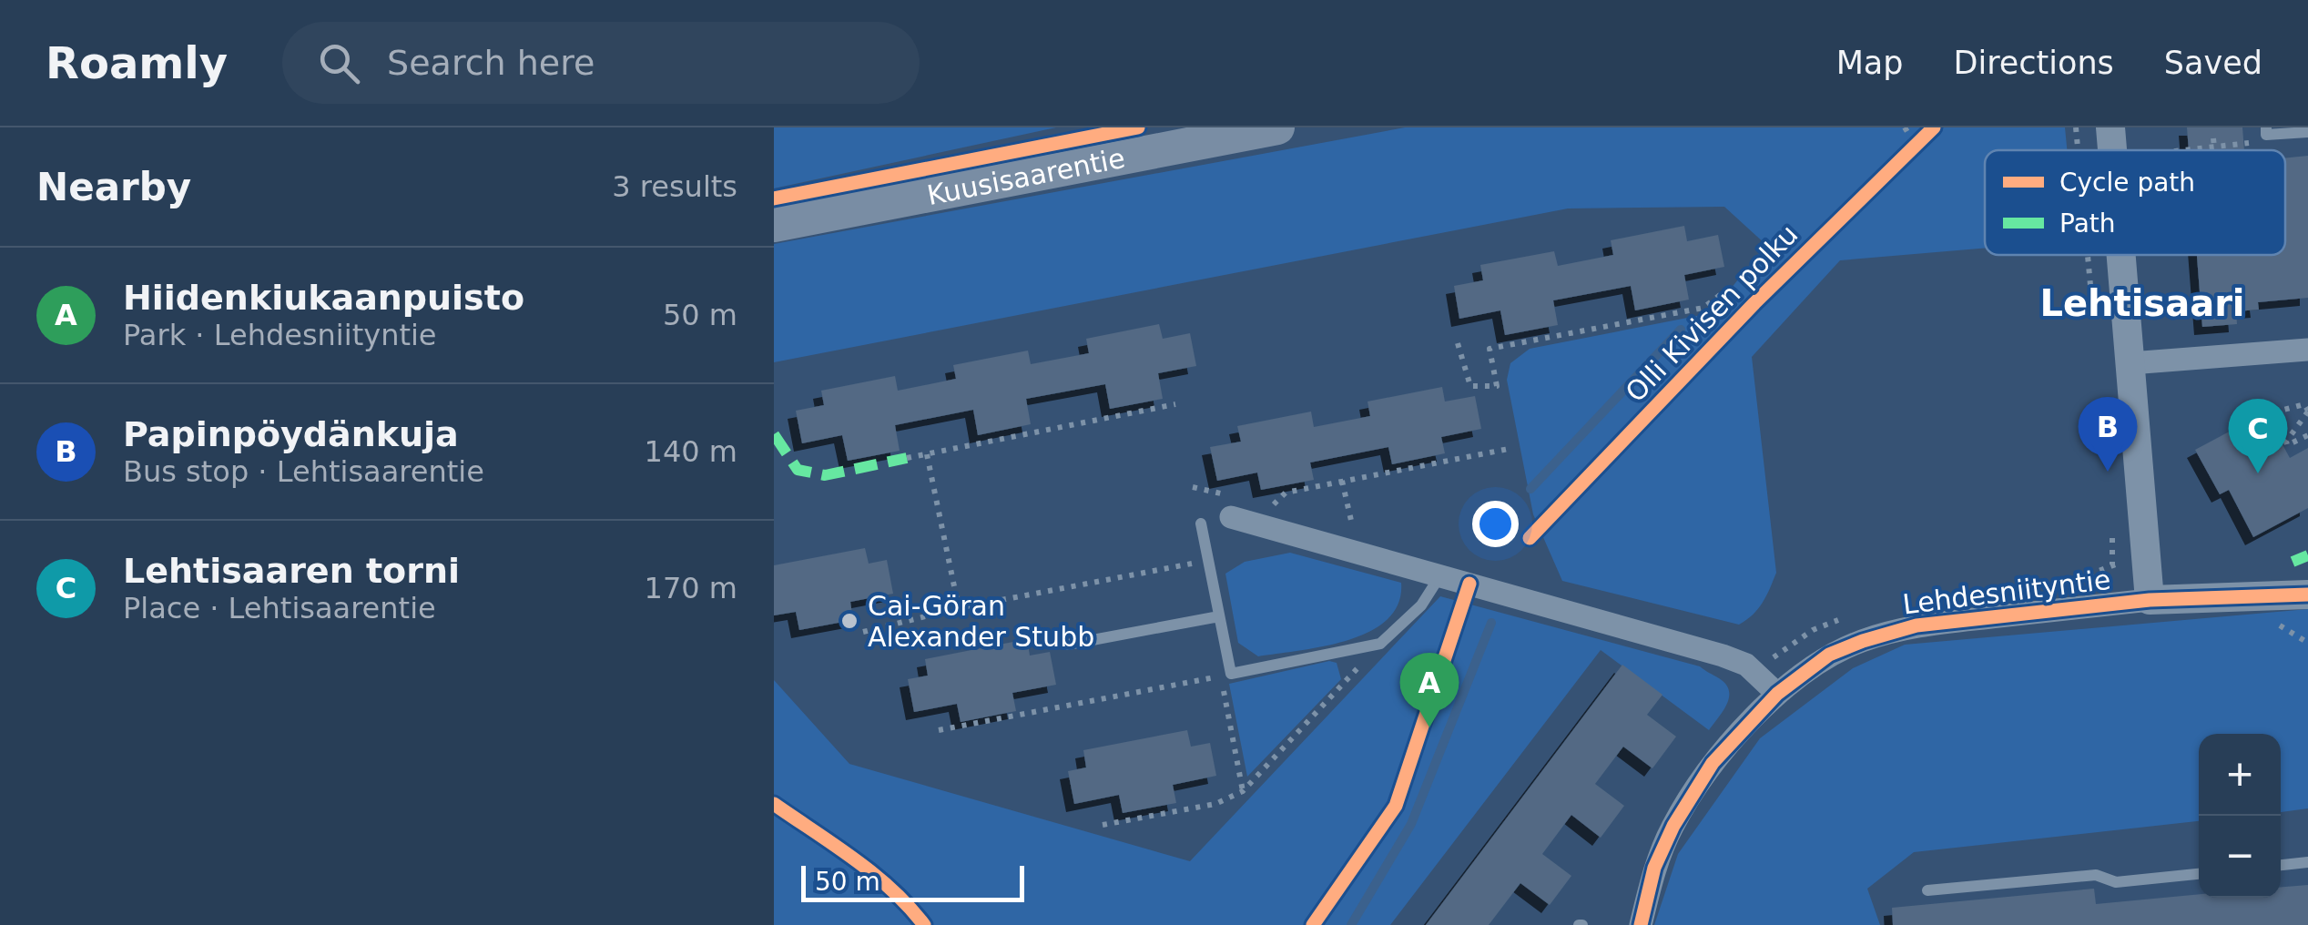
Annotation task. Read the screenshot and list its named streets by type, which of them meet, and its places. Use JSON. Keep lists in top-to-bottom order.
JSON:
{
  "streets": {
    "main road": ["Kuusisaarentie"],
    "street": ["Lehdesniityntie"],
    "cycle path": ["Olli Kivisen polku"]
  },
  "districts": ["Lehtisaari"],
  "places": ["Cai-Göran Alexander Stubb"],
  "legend": ["Cycle path", "Path"],
  "scale_bar": "50 m",
  "page": {
    "header": "Roamly",
    "search": "Search here",
    "nav": ["Map", "Directions", "Saved"],
    "heading": ["Nearby", "3 results"],
    "list": [
      {
        "mark": "A",
        "name": "Hiidenkiukaanpuisto",
        "note": "Park · Lehdesniityntie",
        "value": "50 m"
      },
      {
        "mark": "B",
        "name": "Papinpöydänkuja",
        "note": "Bus stop · Lehtisaarentie",
        "value": "140 m"
      },
      {
        "mark": "C",
        "name": "Lehtisaaren torni",
        "note": "Place · Lehtisaarentie",
        "value": "170 m"
      }
    ],
    "pins": ["B", "C", "A"],
    "map_buttons": ["+", "−"],
    "scale": "50 m"
  }
}
